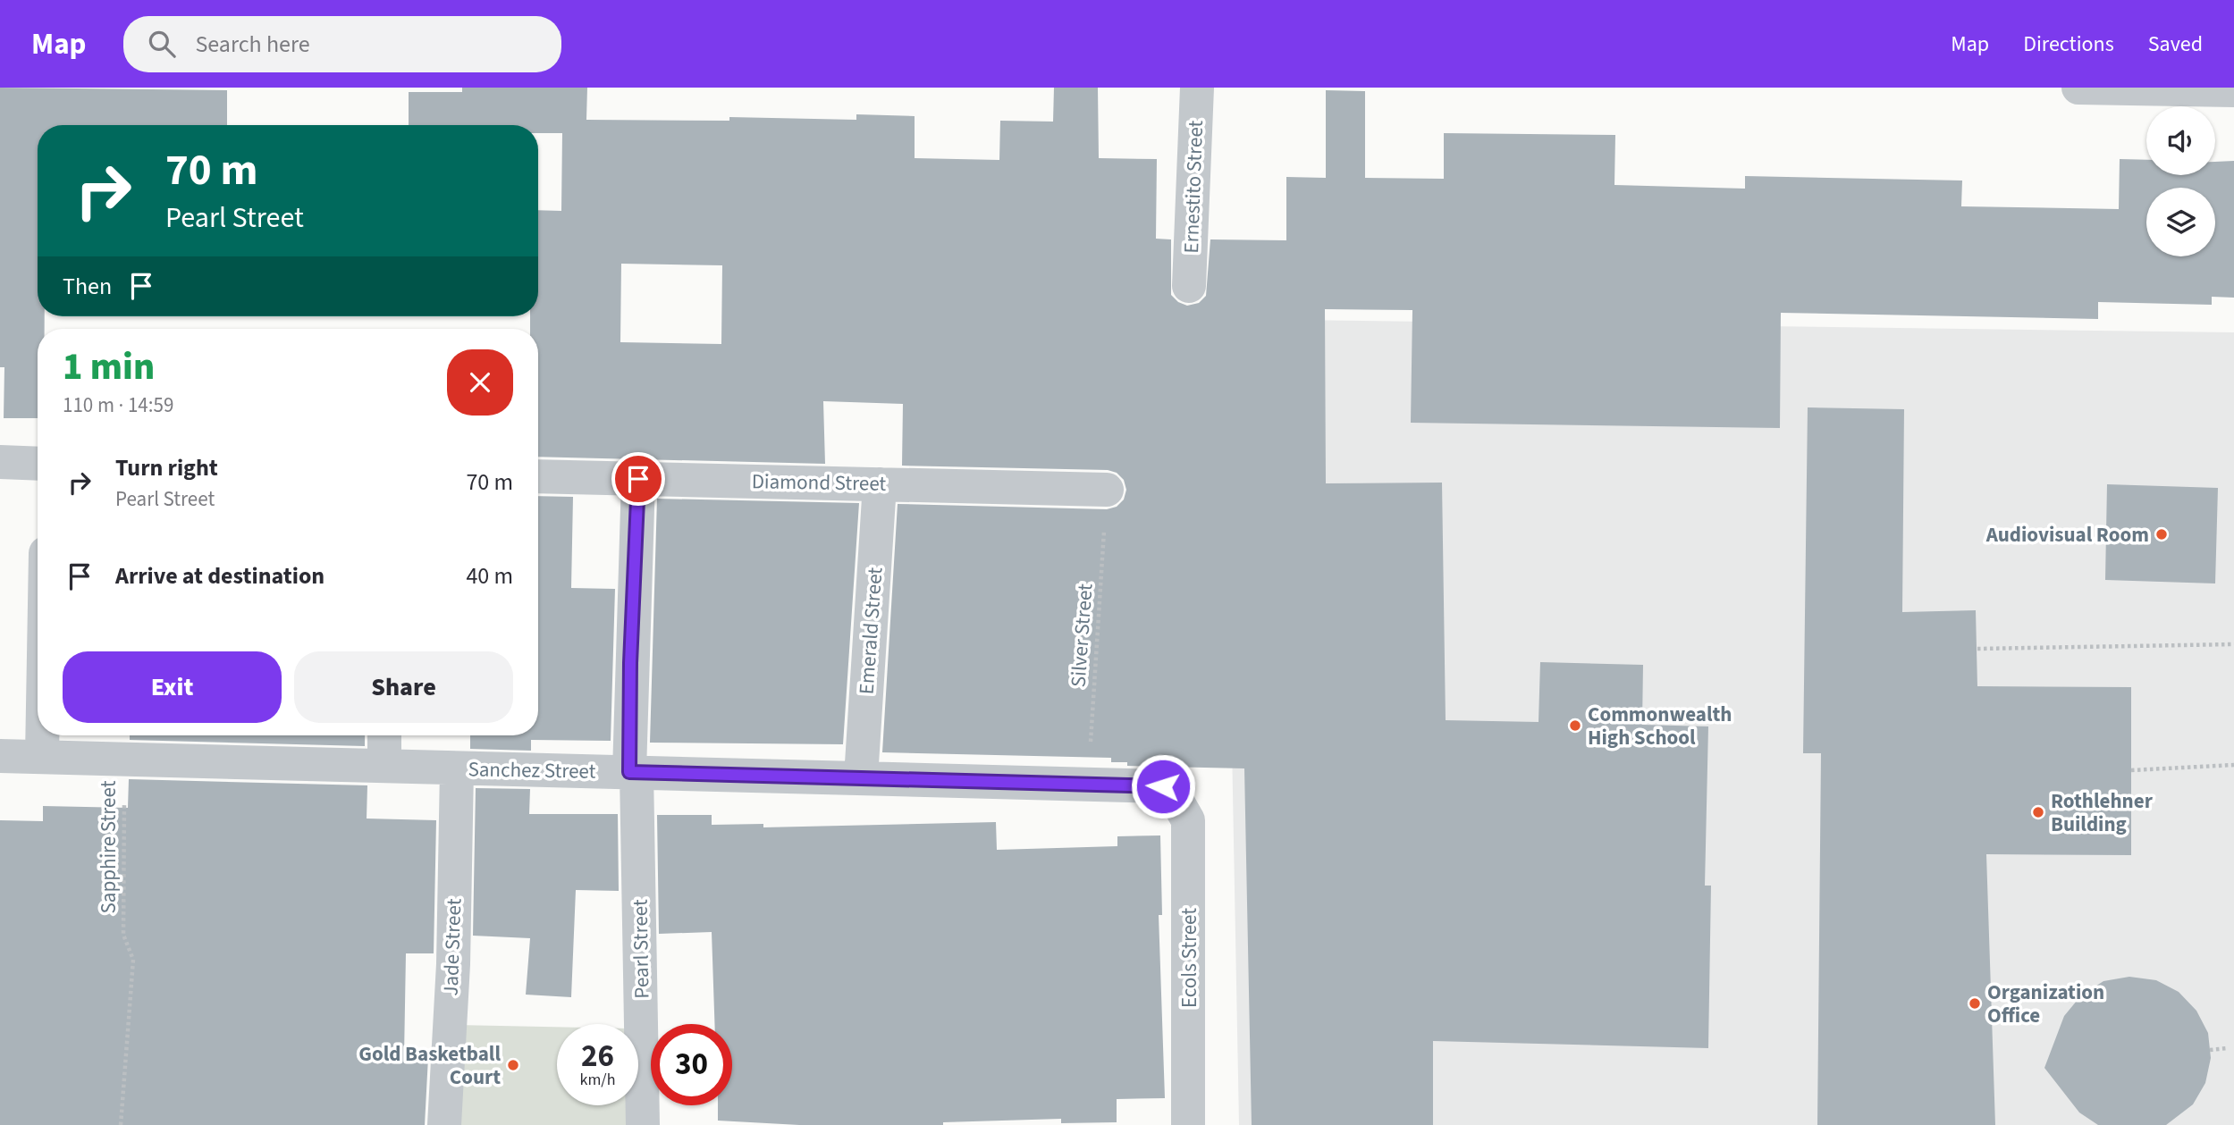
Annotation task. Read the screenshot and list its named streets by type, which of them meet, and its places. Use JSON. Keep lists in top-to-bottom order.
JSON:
{
  "streets": {
    "street": [
      "Ernestito Street",
      "Diamond Street",
      "Emerald Street",
      "Sanchez Street",
      "Jade Street",
      "Pearl Street",
      "Ecols Street"
    ],
    "path": ["Silver Street", "Sapphire Street"]
  },
  "crossings": [
    ["Diamond Street", "Emerald Street"],
    ["Diamond Street", "Silver Street"],
    ["Diamond Street", "Pearl Street"],
    ["Emerald Street", "Sanchez Street"],
    ["Silver Street", "Sanchez Street"],
    ["Sanchez Street", "Sapphire Street"],
    ["Sanchez Street", "Jade Street"],
    ["Sanchez Street", "Pearl Street"],
    ["Sanchez Street", "Ecols Street"]
  ],
  "places": [
    "Audiovisual Room",
    "Commonwealth High School",
    "Rothlehner Building",
    "Organization Office",
    "Gold Basketball Court"
  ],
  "page": {
    "header": "Map",
    "search": "Search here",
    "nav": ["Map", "Directions", "Saved"],
    "turn": ["70 m", "Pearl Street"],
    "then": "Then",
    "heading": ["1 min", "110 m · 14:59"],
    "list": [
      {
        "name": "Turn right",
        "note": "Pearl Street",
        "value": "70 m"
      },
      {
        "name": "Arrive at destination",
        "value": "40 m"
      }
    ],
    "buttons": ["Exit", "Share"],
    "speed": "26 km/h",
    "limit": "30"
  }
}
